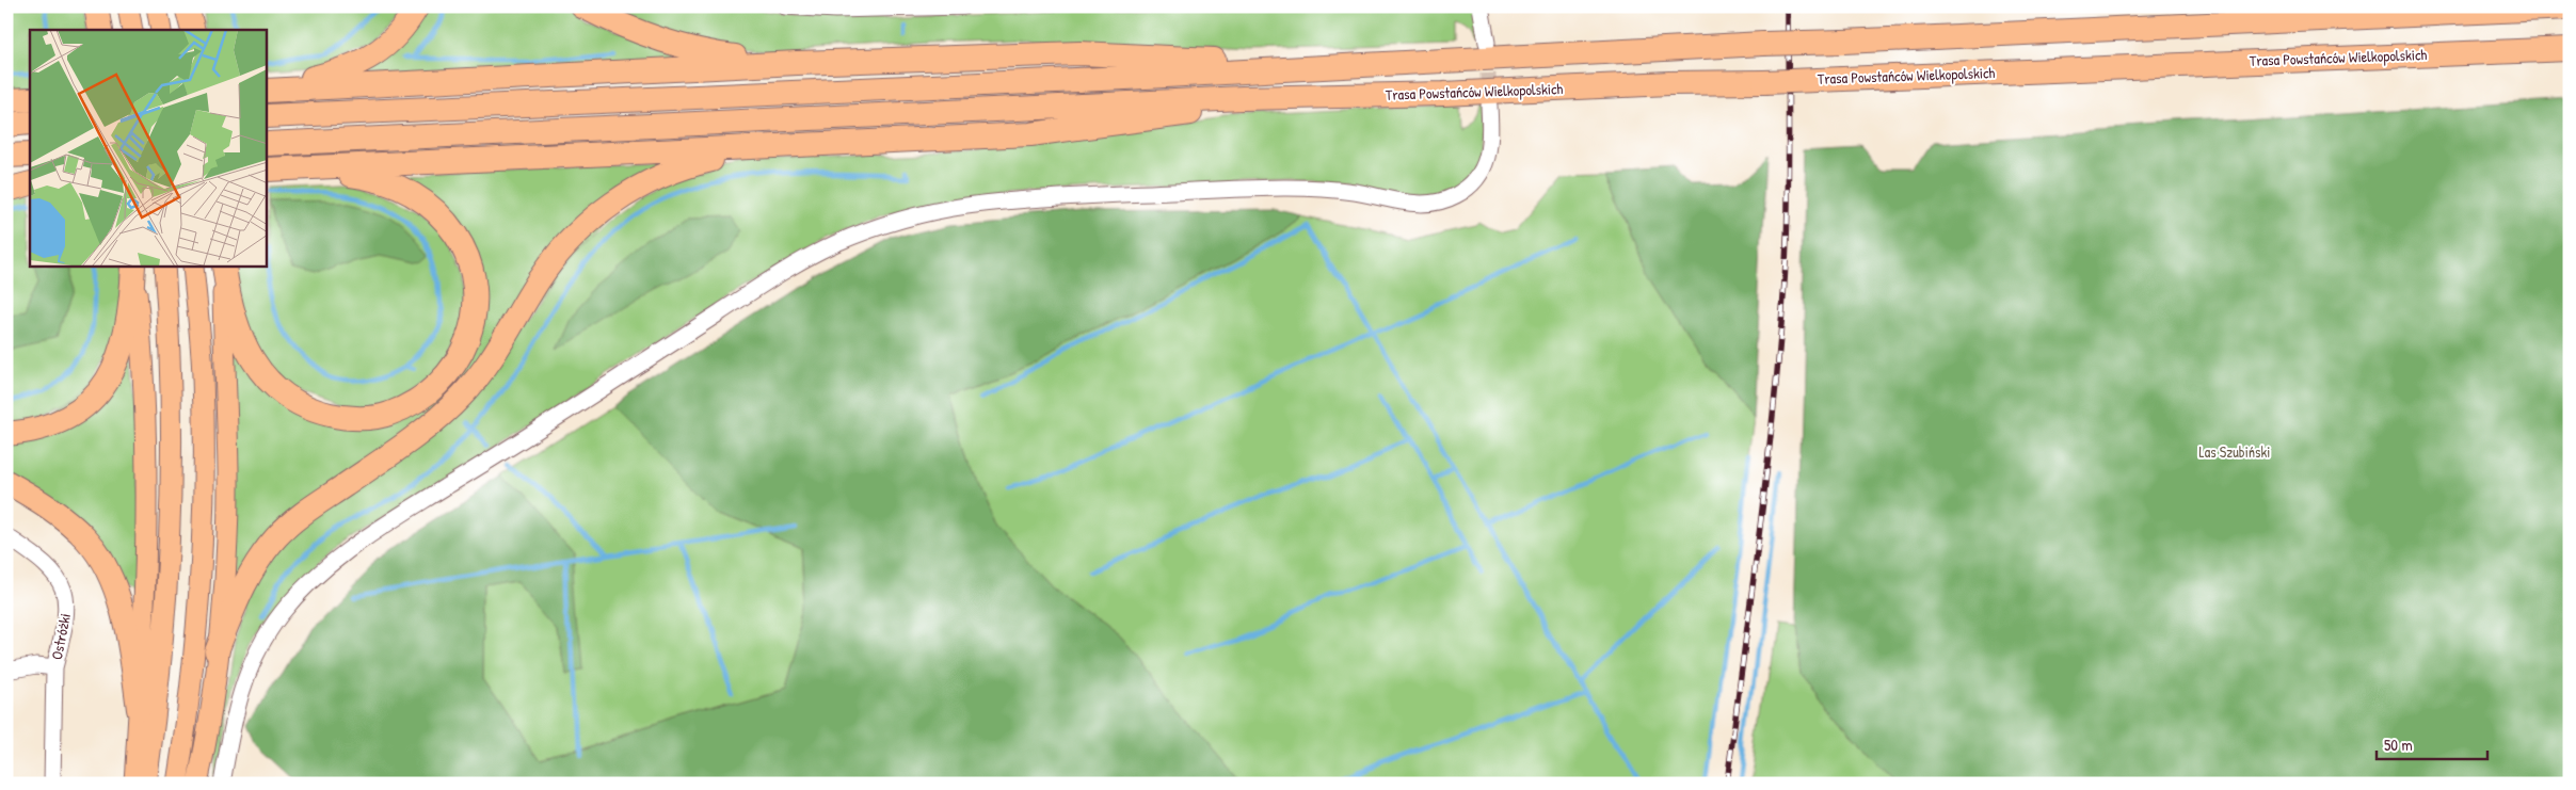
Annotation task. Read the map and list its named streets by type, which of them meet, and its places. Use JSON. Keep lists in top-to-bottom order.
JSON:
{
  "streets": {
    "highway": ["Trasa Powstańców Wielkopolskich"],
    "street": ["Ostróżki"]
  },
  "parks": ["Las Szubiński"],
  "scale_bar": "50 m"
}
